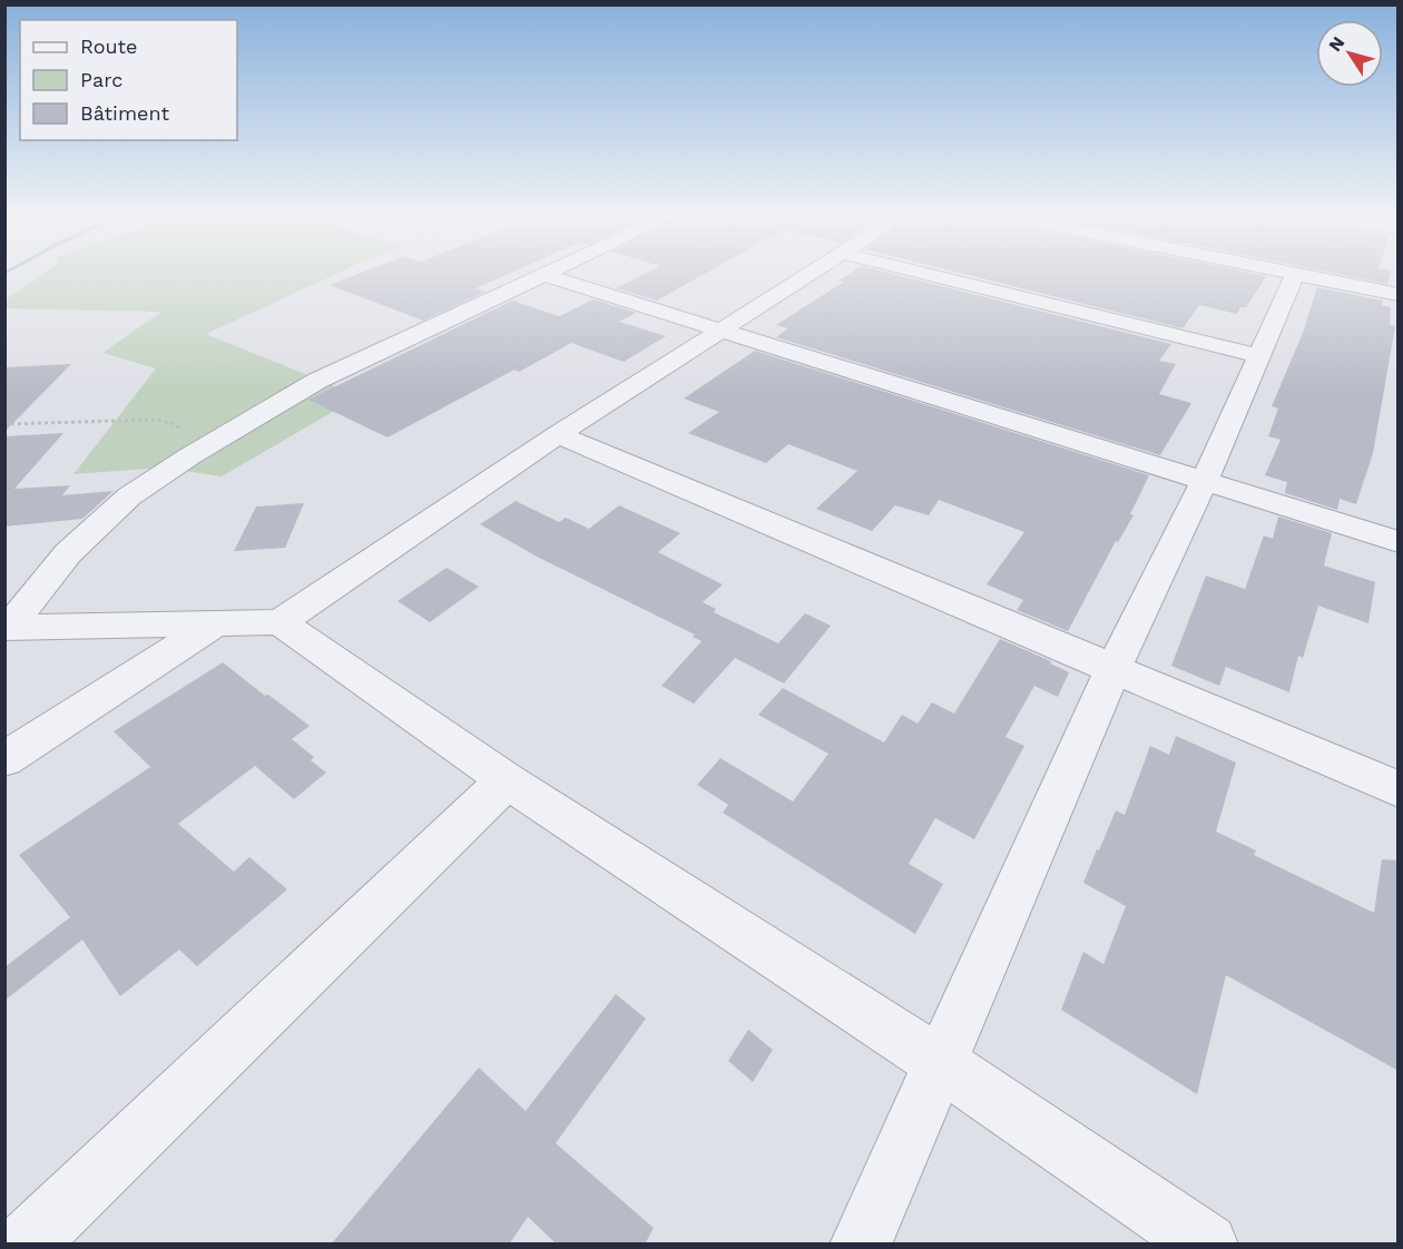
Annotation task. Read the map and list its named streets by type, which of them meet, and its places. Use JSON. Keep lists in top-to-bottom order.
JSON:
{
  "legend": ["Route", "Parc", "Bâtiment"],
  "north": "top left"
}
